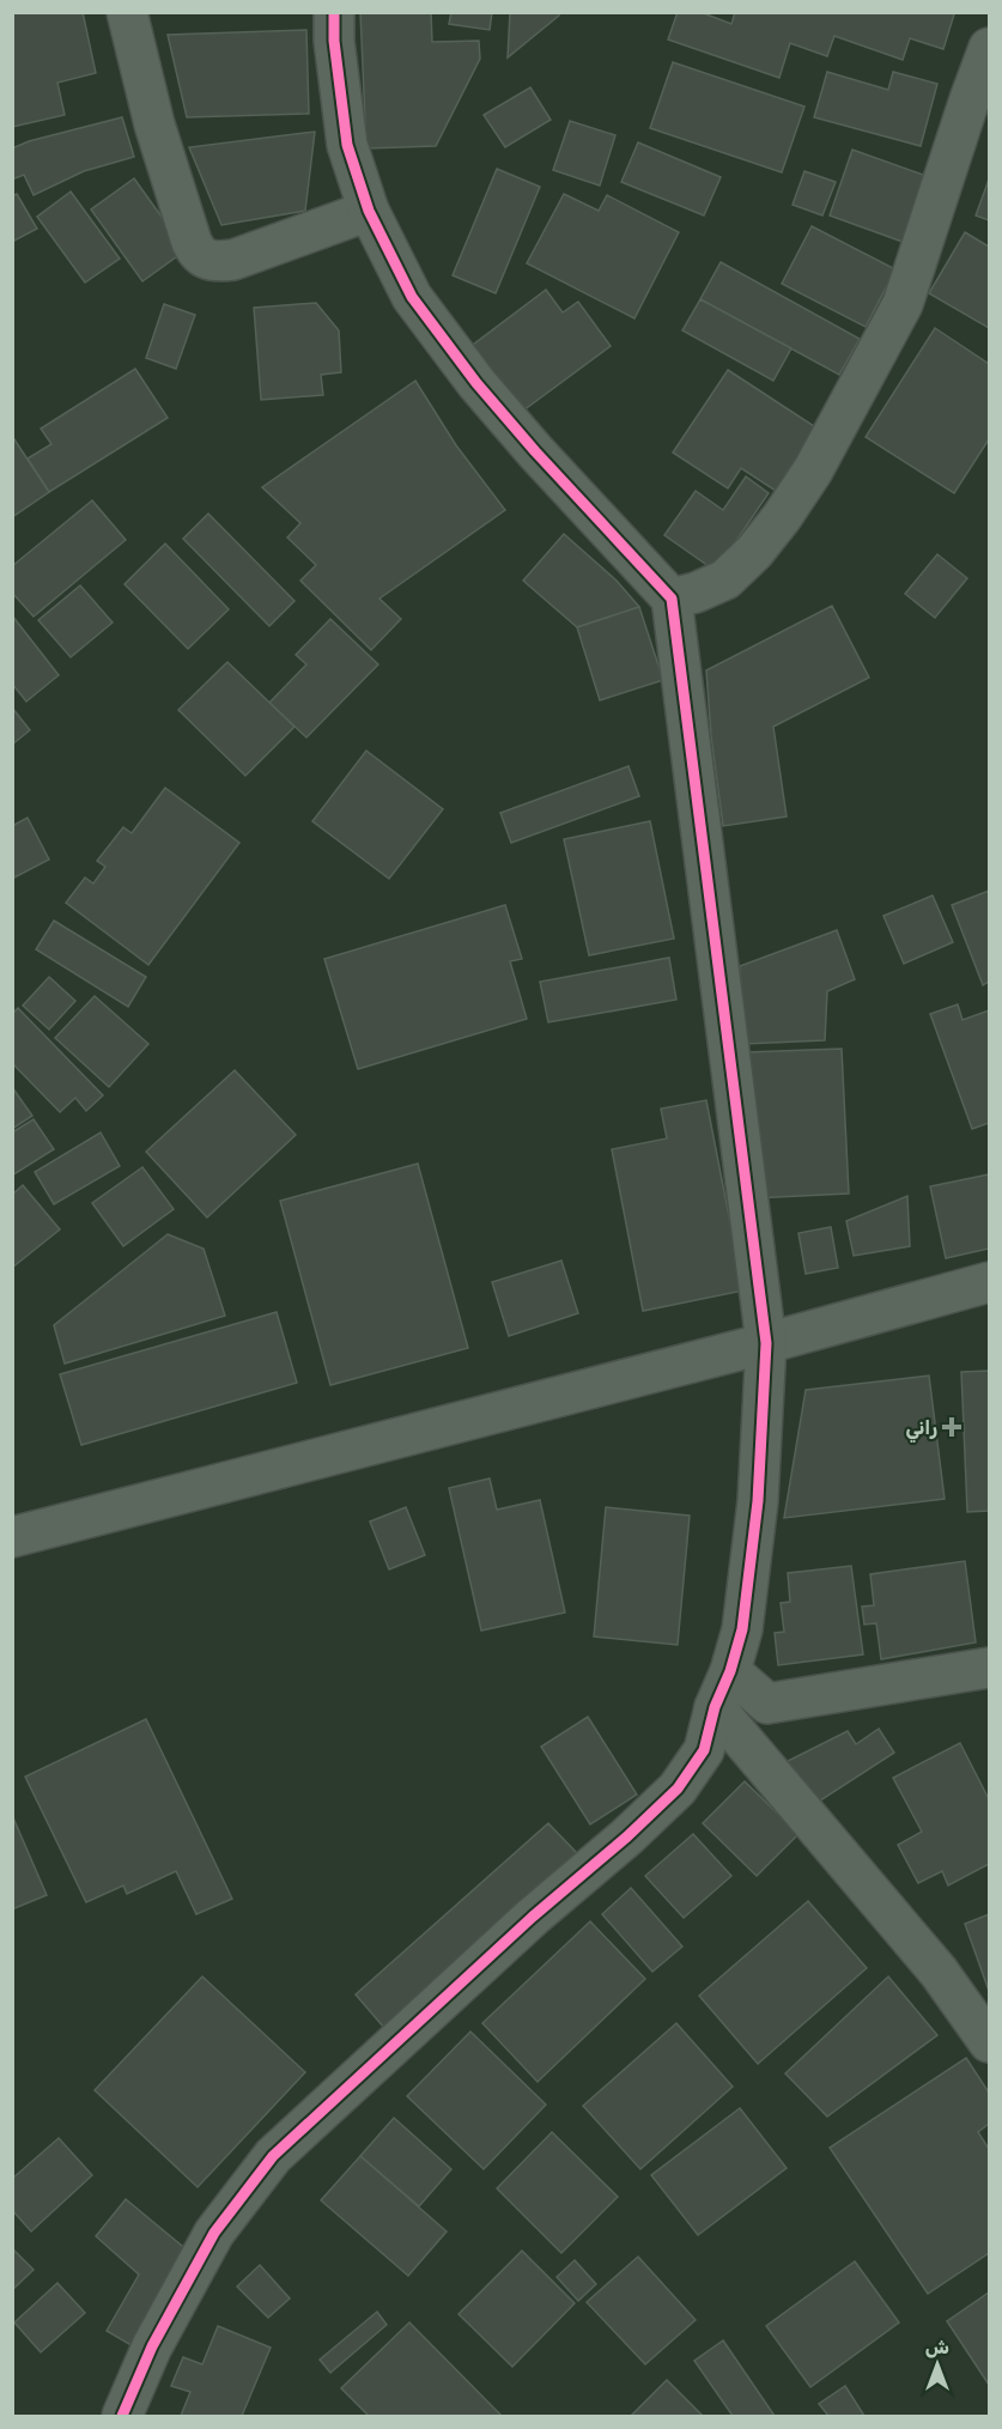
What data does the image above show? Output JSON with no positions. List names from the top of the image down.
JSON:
{
  "places": {
    "health": ["راني"]
  },
  "north": "top"
}
